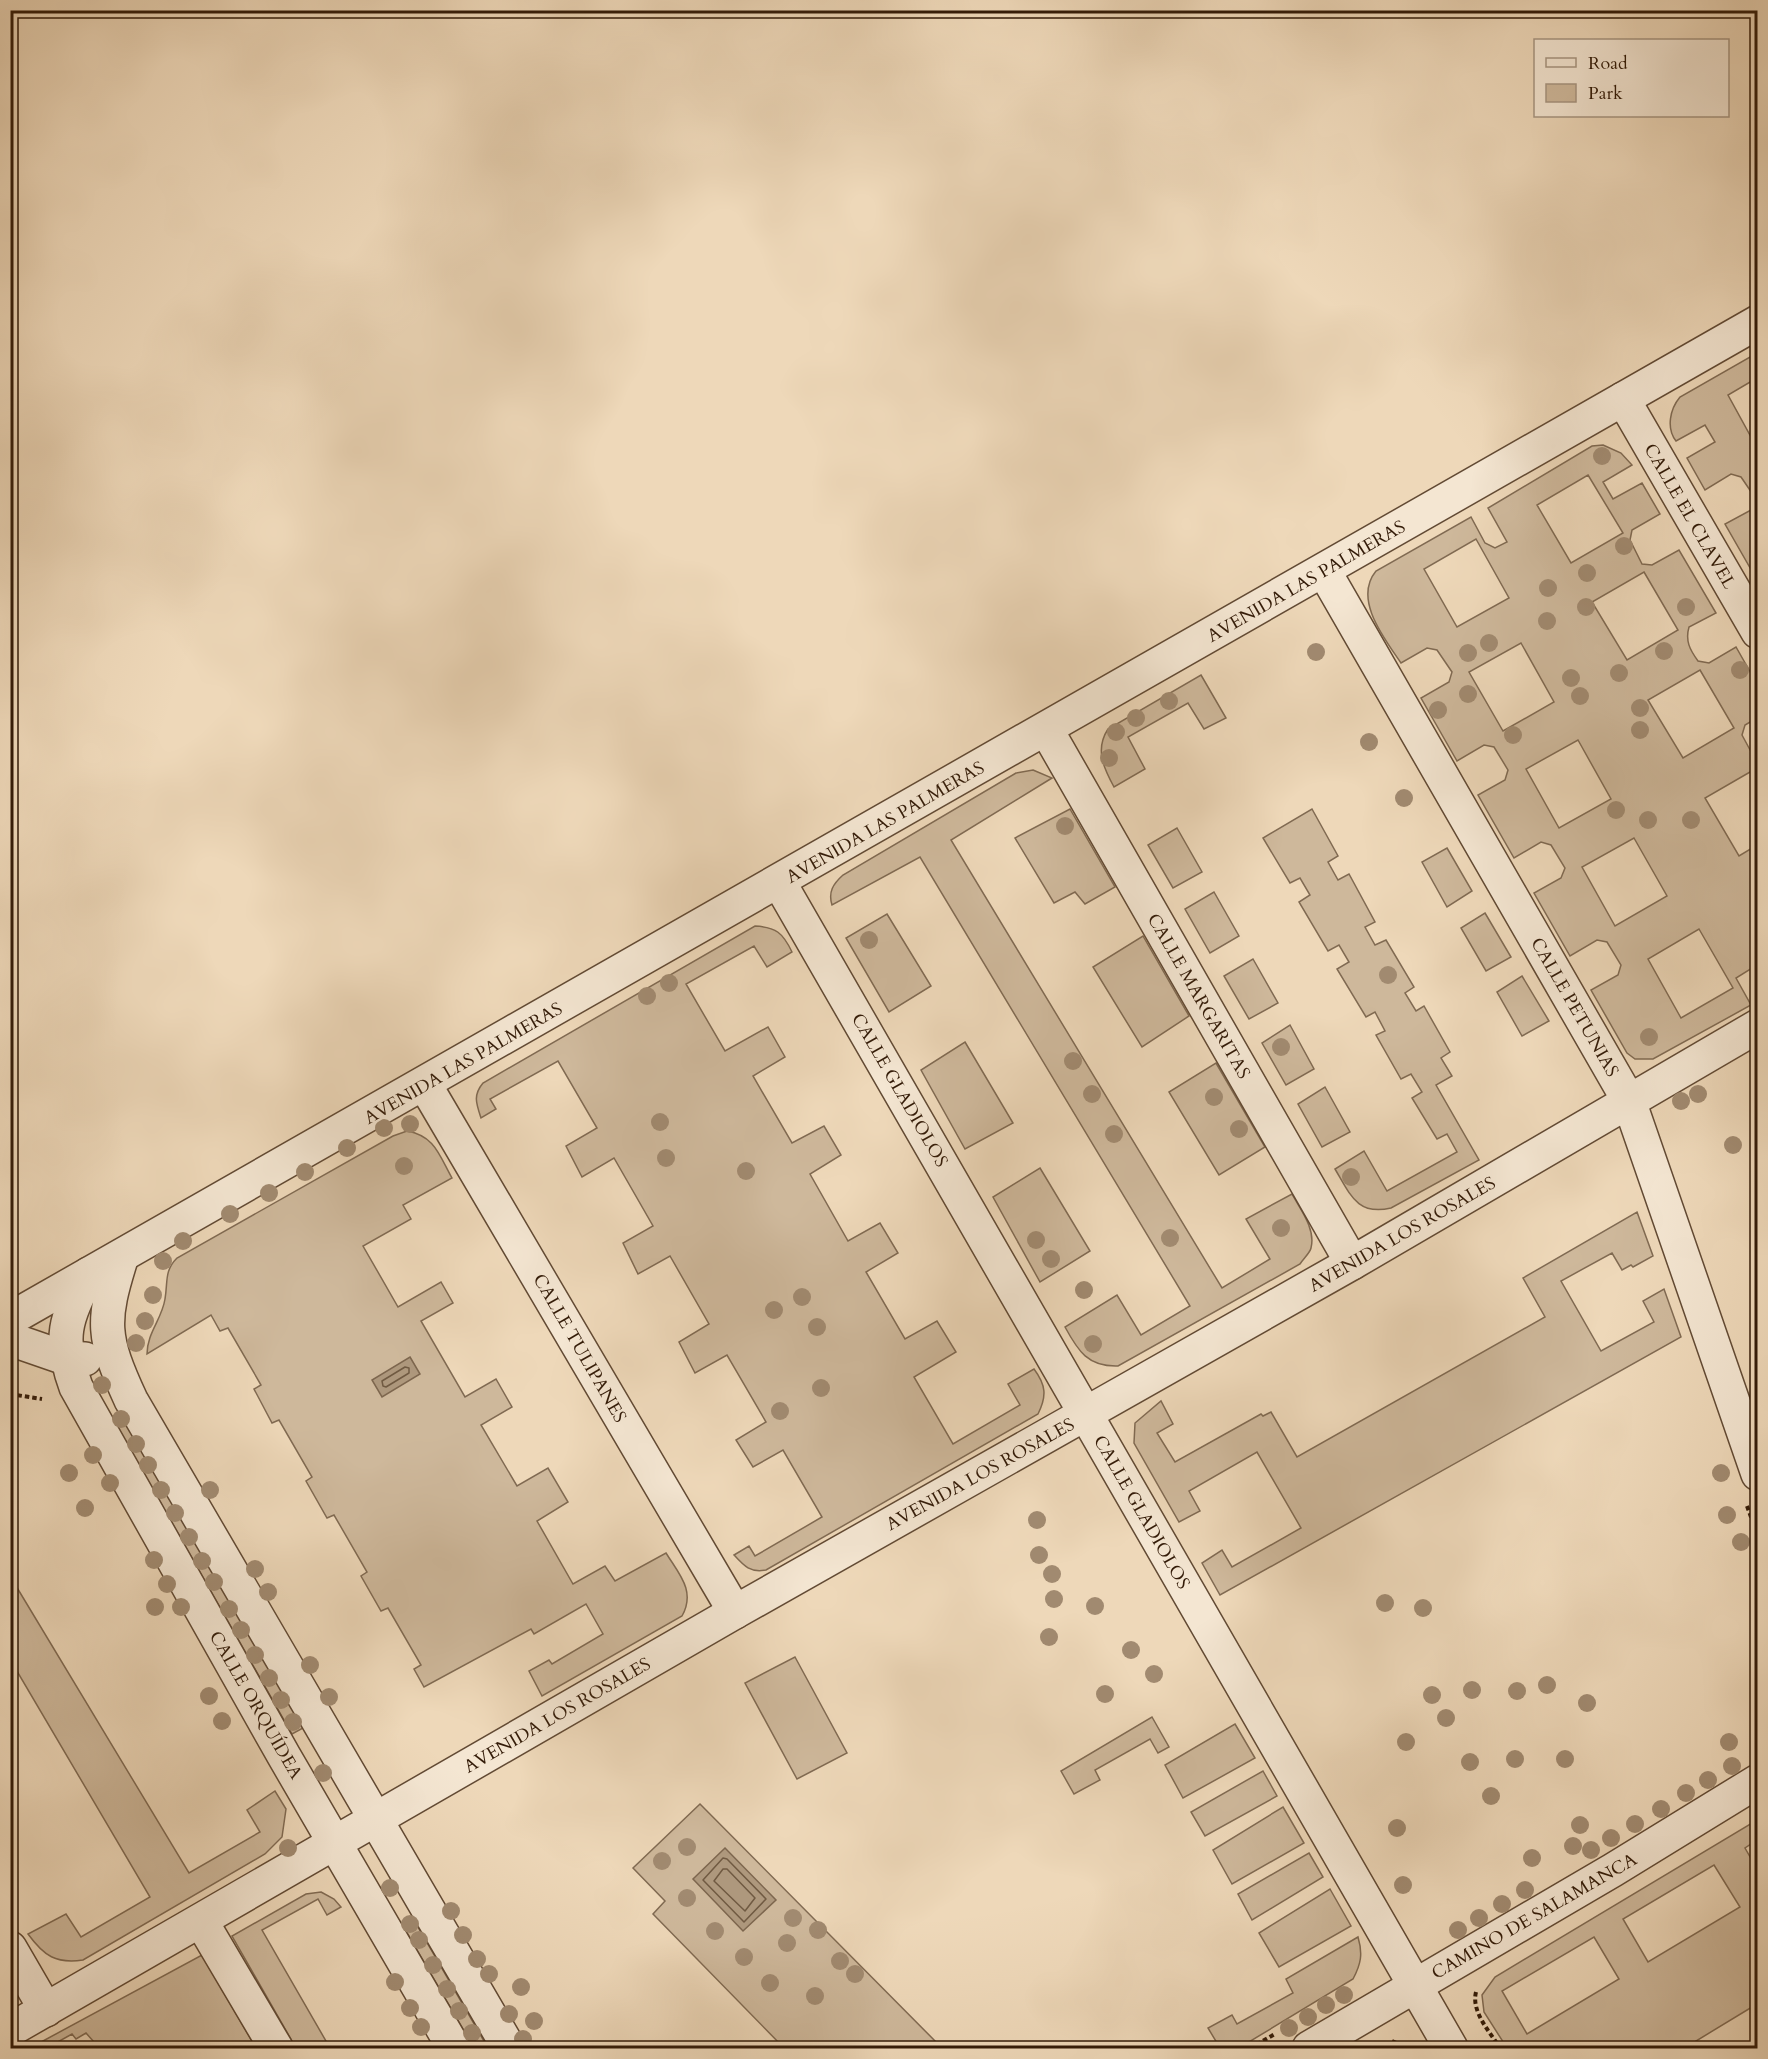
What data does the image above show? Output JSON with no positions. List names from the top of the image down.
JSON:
{
  "streets": {
    "street": [
      "CALLE EL CLAVEL",
      "AVENIDA LAS PALMERAS",
      "CALLE MARGARITAS",
      "CALLE PETUNIAS",
      "CALLE GLADIOLOS",
      "AVENIDA LOS ROSALES",
      "CALLE TULIPANES",
      "CALLE ORQUÍDEA",
      "CAMINO DE SALAMANCA"
    ]
  },
  "crossings": [
    ["CALLE EL CLAVEL", "AVENIDA LAS PALMERAS"],
    ["AVENIDA LAS PALMERAS", "CALLE MARGARITAS"],
    ["AVENIDA LAS PALMERAS", "CALLE PETUNIAS"],
    ["AVENIDA LAS PALMERAS", "CALLE GLADIOLOS"],
    ["AVENIDA LAS PALMERAS", "CALLE TULIPANES"],
    ["AVENIDA LAS PALMERAS", "CALLE ORQUÍDEA"],
    ["CALLE MARGARITAS", "AVENIDA LOS ROSALES"],
    ["CALLE PETUNIAS", "AVENIDA LOS ROSALES"],
    ["CALLE GLADIOLOS", "AVENIDA LOS ROSALES"],
    ["CALLE GLADIOLOS", "CAMINO DE SALAMANCA"],
    ["AVENIDA LOS ROSALES", "CALLE TULIPANES"],
    ["AVENIDA LOS ROSALES", "CALLE ORQUÍDEA"]
  ],
  "legend": ["Road", "Park"]
}
